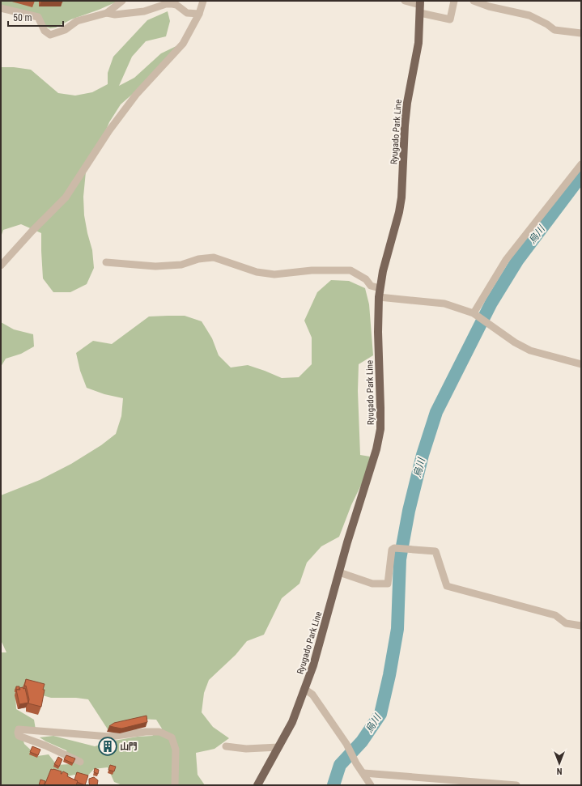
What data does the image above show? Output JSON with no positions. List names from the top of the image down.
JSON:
{
  "streets": {
    "main road": ["Ryugado Park Line"]
  },
  "water": ["烏川"],
  "places": {
    "building": ["山門"]
  },
  "scale_bar": "50 m",
  "north": "bottom"
}
